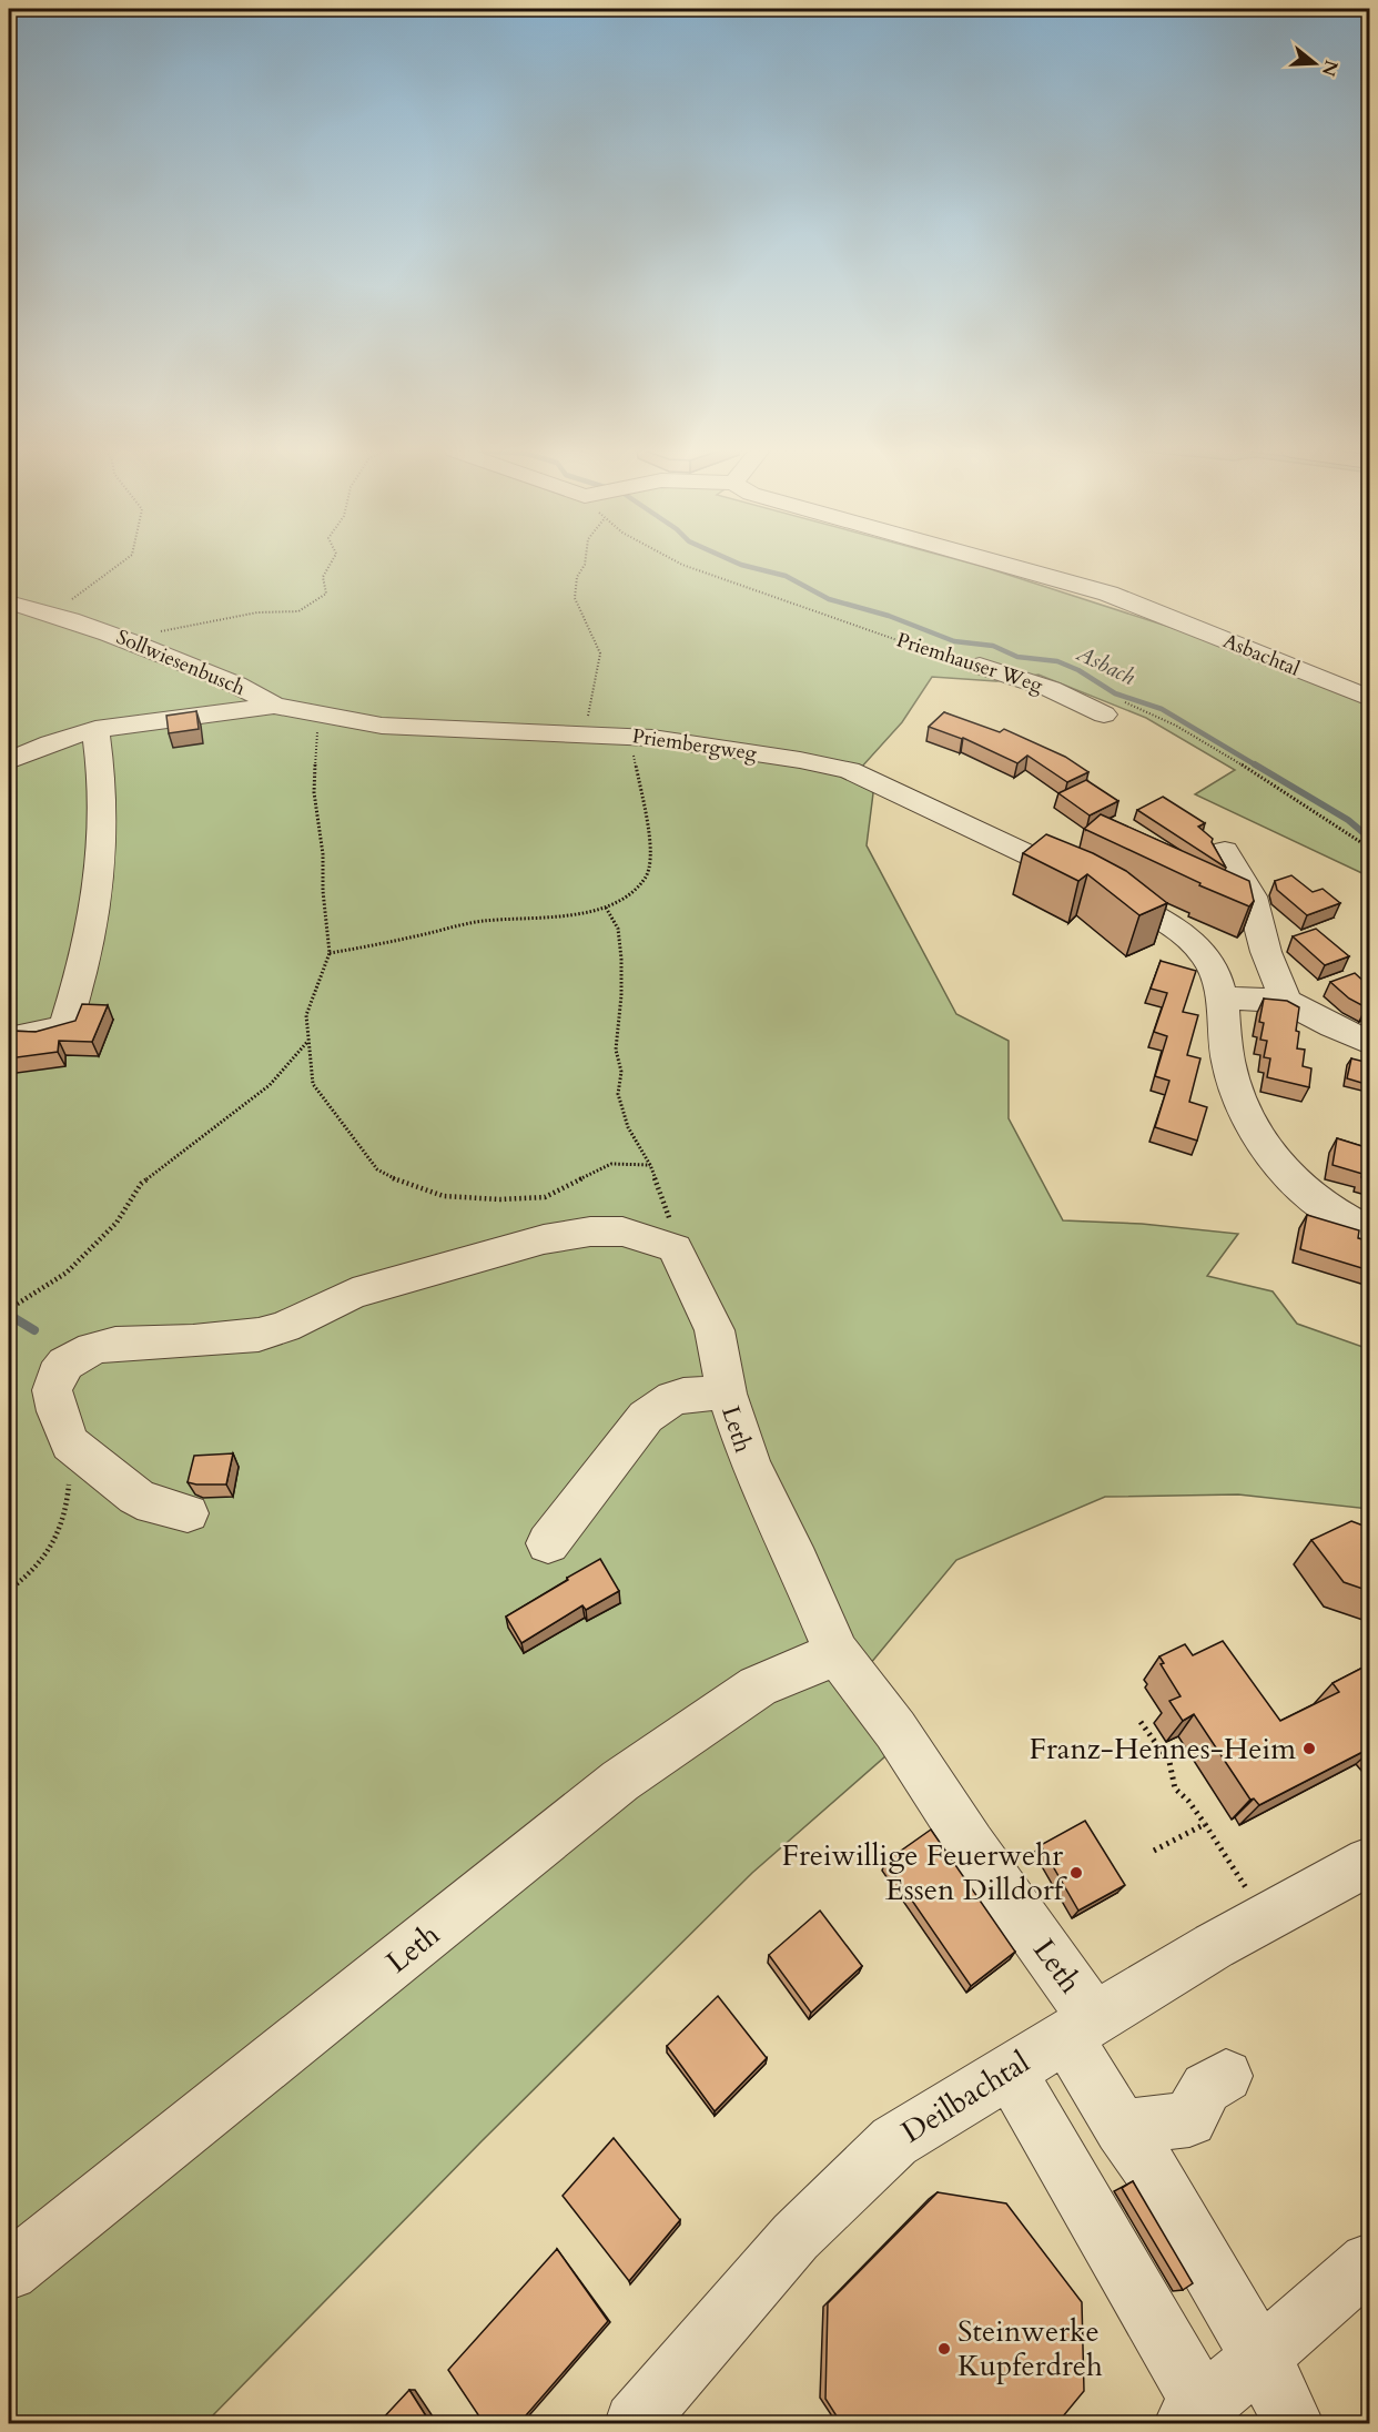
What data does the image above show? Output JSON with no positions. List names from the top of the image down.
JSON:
{
  "streets": {
    "street": [
      "Asbachtal",
      "Sollwiesenbusch",
      "Priemhauser Weg",
      "Priembergweg",
      "Leth",
      "Deilbachtal"
    ]
  },
  "crossings": [
    ["Sollwiesenbusch", "Priembergweg"],
    ["Leth", "Deilbachtal"]
  ],
  "water": ["Asbach"],
  "places": ["Franz-Hennes-Heim", "Freiwillige Feuerwehr Essen Dilldorf", "Steinwerke Kupferdreh"],
  "north": "right"
}
